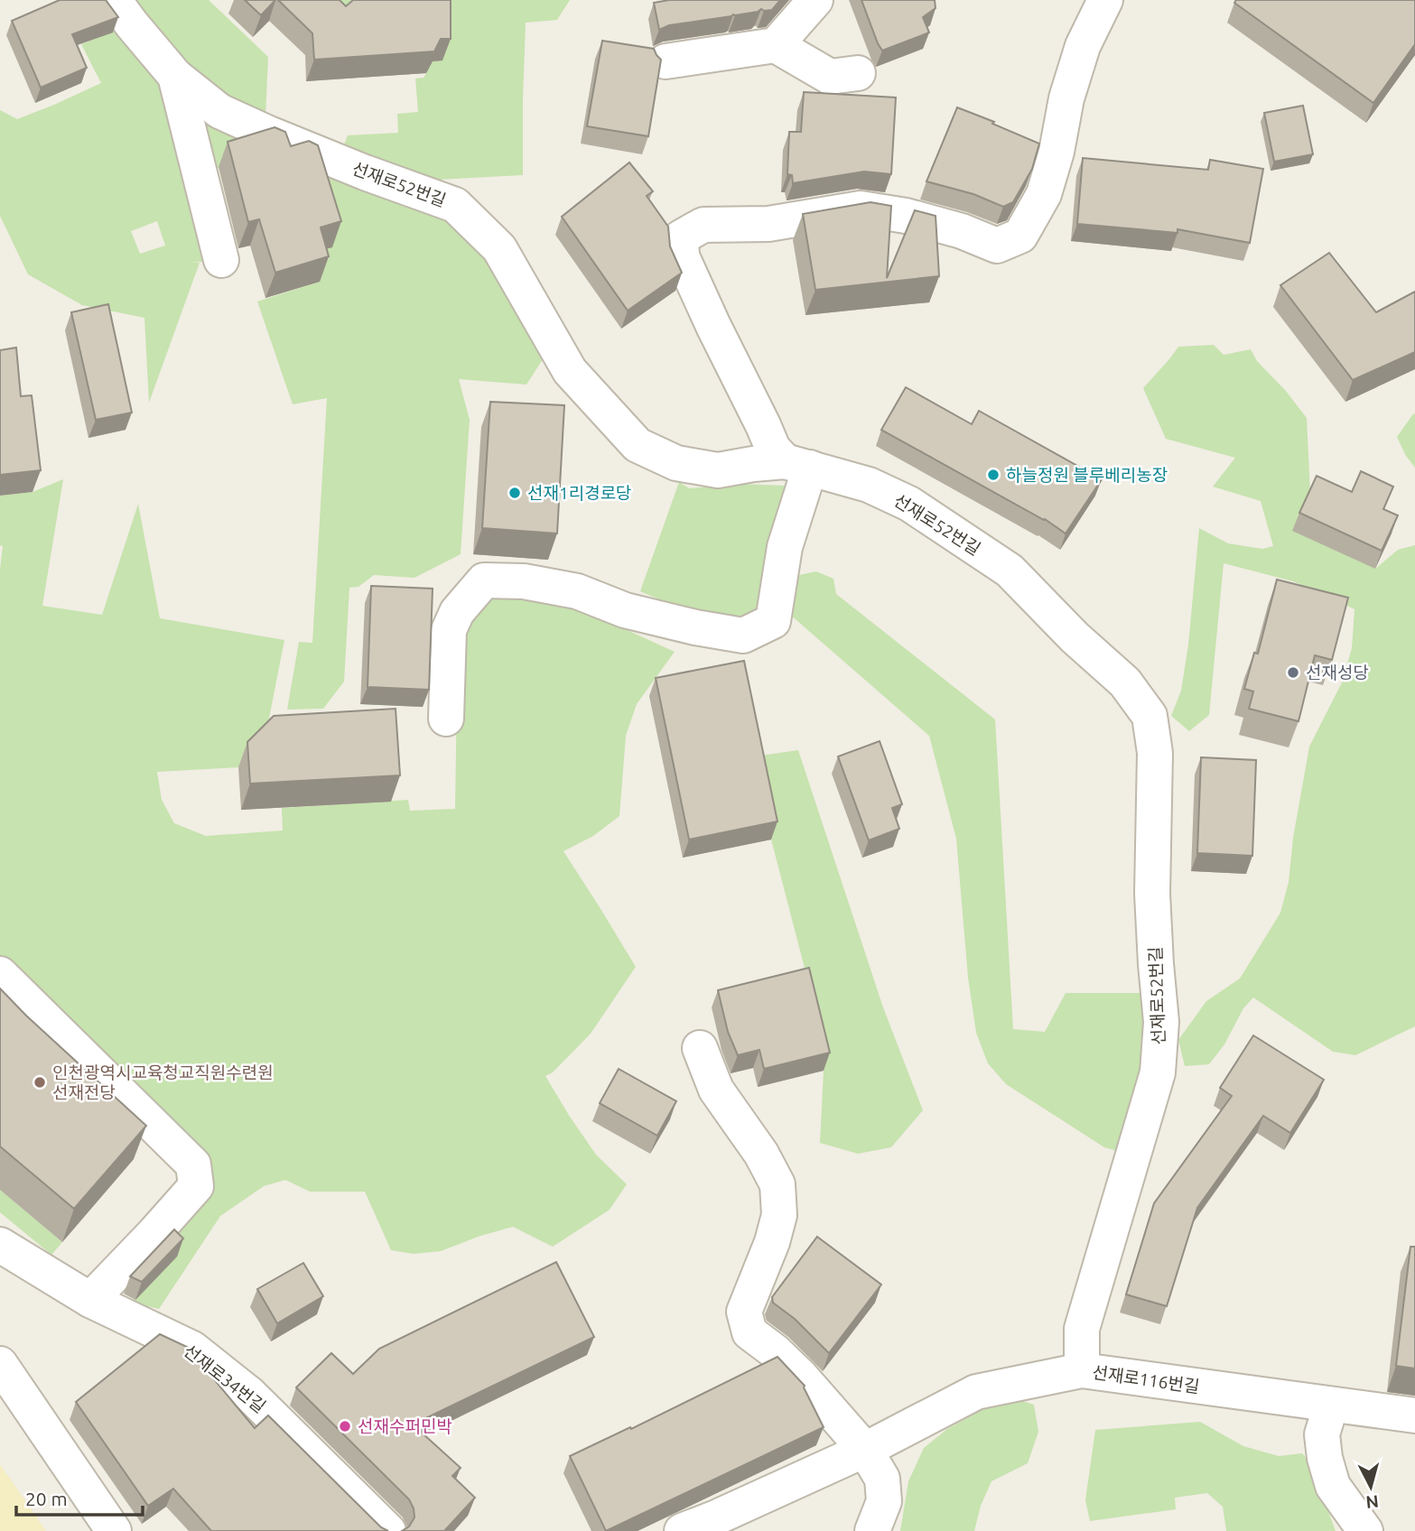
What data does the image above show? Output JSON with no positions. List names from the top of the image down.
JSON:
{
  "streets": {
    "street": ["선재로52번길", "선재로34번길", "선재로116번길"]
  },
  "crossings": [
    ["선재로52번길", "선재로116번길"]
  ],
  "places": [
    "하늘정원 블루베리농장",
    "선재1리경로당",
    "선재성당",
    "인천광역시교육청교직원수련원 선재전당",
    "선재수퍼민박"
  ],
  "scale_bar": "20 m",
  "north": "bottom"
}
